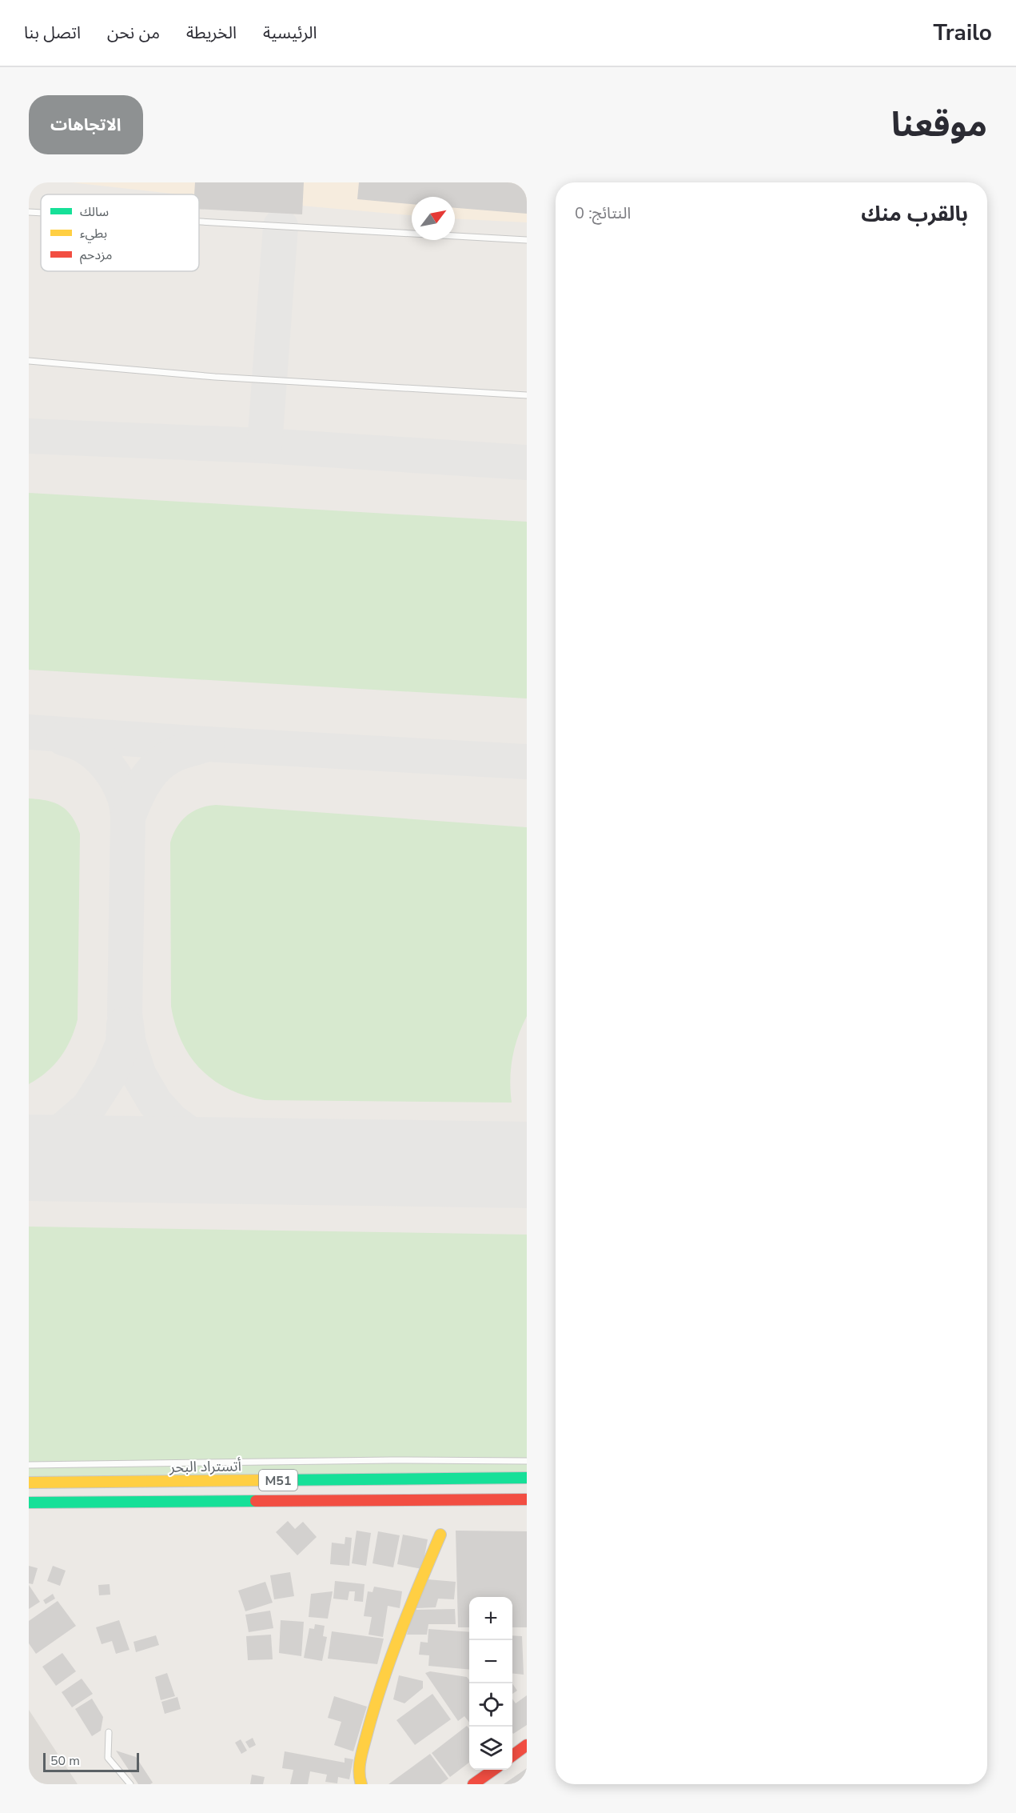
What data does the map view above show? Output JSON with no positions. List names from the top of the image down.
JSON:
{
  "streets": {
    "main road": ["أتستراد البحر", "M51"]
  },
  "legend": ["سالك", "بطيء", "مزدحم"],
  "scale_bar": "50 m",
  "north": "top right",
  "page": {
    "header": "Trailo",
    "nav": [
      "الرئيسية",
      "الخريطة",
      "من نحن",
      "اتصل بنا"
    ],
    "title": "موقعنا",
    "buttons": "الاتجاهات",
    "heading": ["بالقرب منك", "النتائج: 0"],
    "map_buttons": ["+", "−"],
    "scale": "50 m"
  }
}
